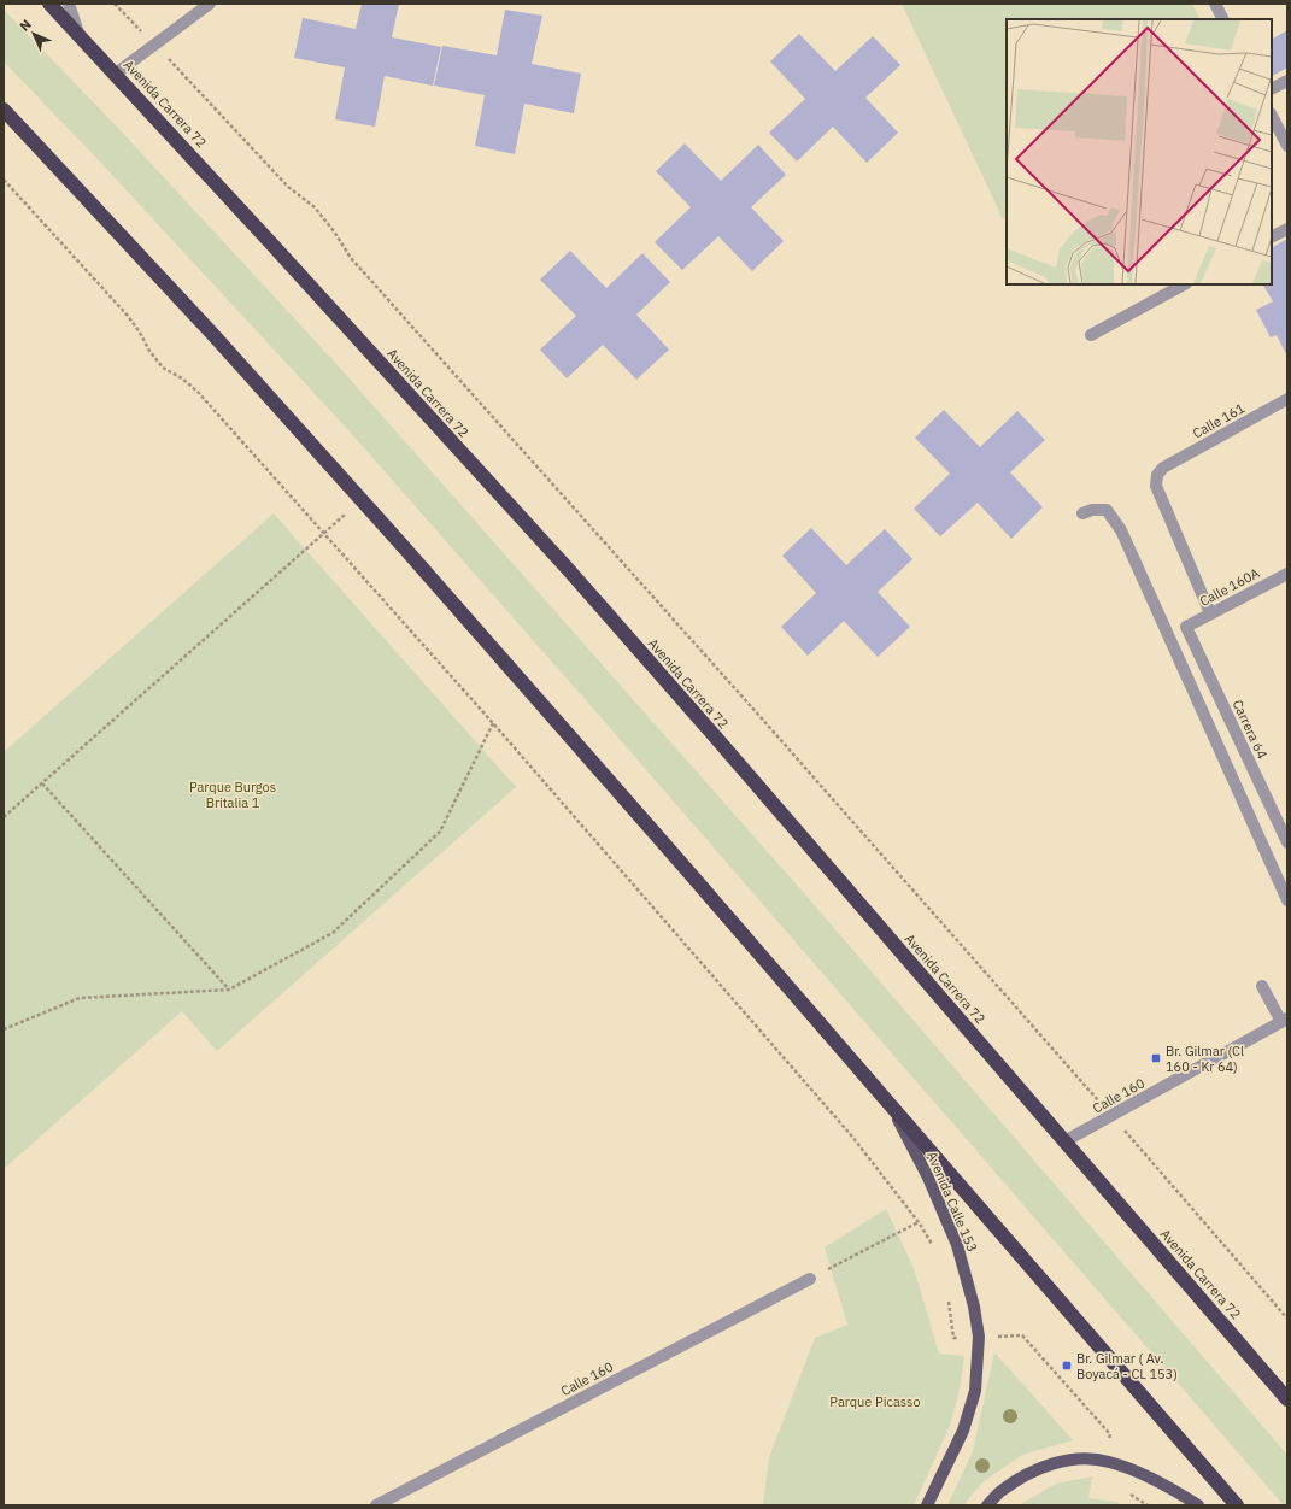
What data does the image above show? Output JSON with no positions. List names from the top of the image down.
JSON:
{
  "streets": {
    "highway": ["Avenida Carrera 72"],
    "main road": ["Avenida Calle 153"],
    "street": [
      "Calle 161",
      "Calle 160A",
      "Carrera 64",
      "Calle 160"
    ]
  },
  "crossings": [
    ["Avenida Carrera 72", "Calle 160"],
    ["Calle 161", "Calle 160A"],
    ["Calle 160A", "Carrera 64"]
  ],
  "parks": ["Parque Burgos Britalia 1", "Parque Picasso"],
  "places": {
    "transit": ["Br. Gilmar (Cl 160 - Kr 64)", "Br. Gilmar ( Av. Boyacá - CL 153)"]
  },
  "north": "top left"
}
